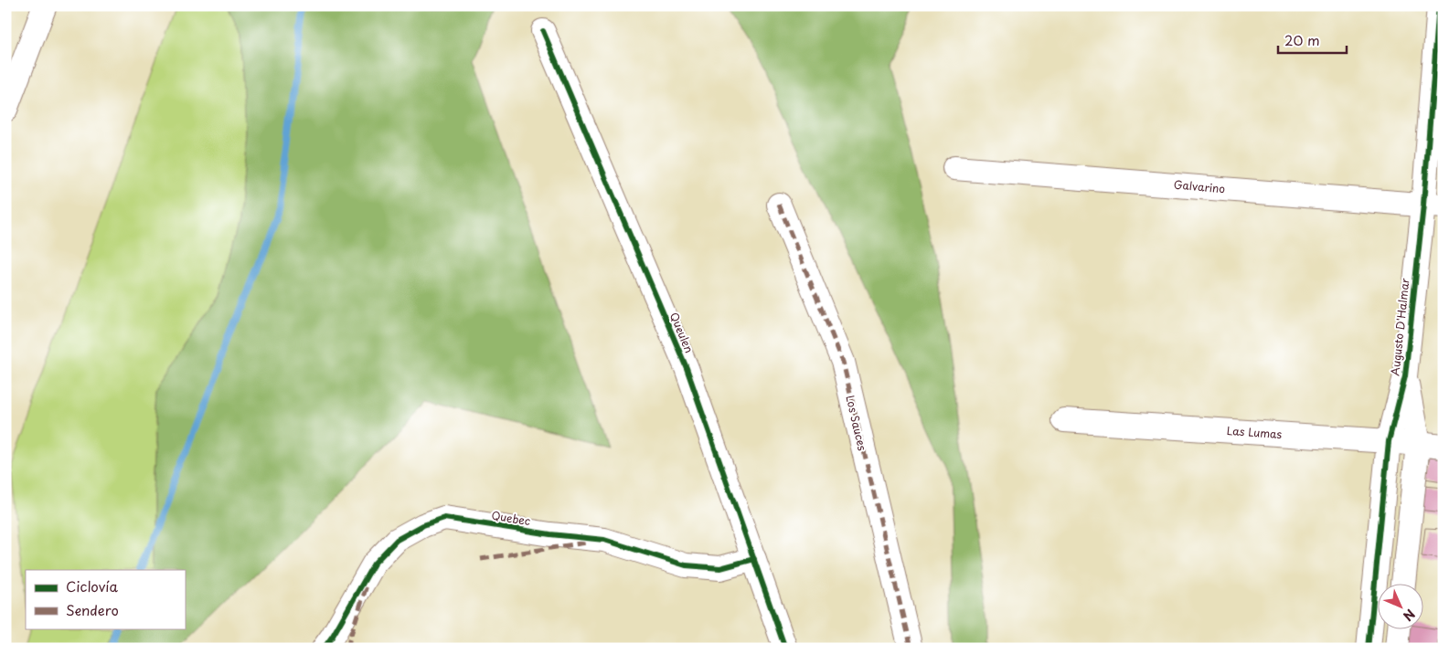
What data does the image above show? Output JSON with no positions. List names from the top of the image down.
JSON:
{
  "streets": {
    "street": [
      "Galvarino",
      "Augusto D'Halmar",
      "Queulen",
      "Los Sauces",
      "Las Lumas",
      "Quebec"
    ]
  },
  "crossings": [
    ["Galvarino", "Augusto D'Halmar"],
    ["Augusto D'Halmar", "Las Lumas"],
    ["Queulen", "Quebec"]
  ],
  "legend": ["Ciclovía", "Sendero"],
  "scale_bar": "20 m",
  "north": "bottom right"
}
